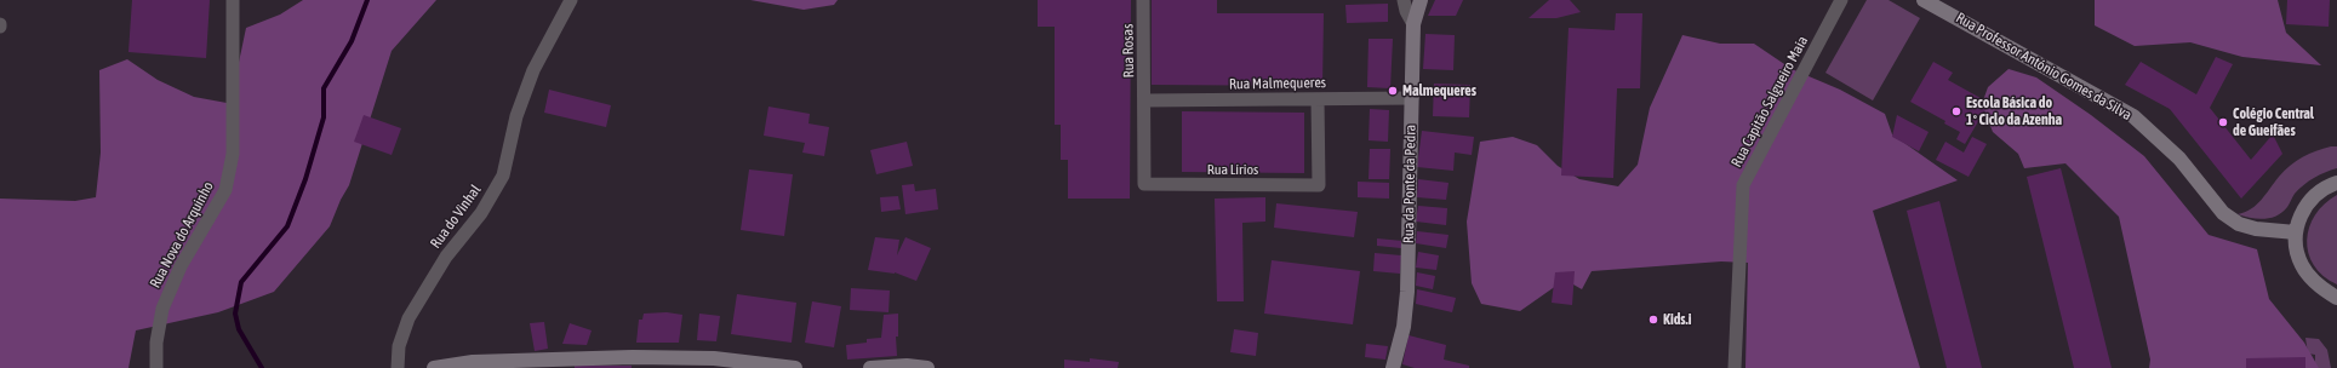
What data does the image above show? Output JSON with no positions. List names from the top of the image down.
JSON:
{
  "streets": {
    "street": [
      "Rua Rosas",
      "Rua Professor António Gomes da Silva",
      "Rua Malmequeres",
      "Rua Capitão Salgueiro Maia",
      "Rua Lírios",
      "Rua da Ponte da Pedra",
      "Rua do Vinhal",
      "Rua Nova do Arquinho"
    ]
  },
  "crossings": [
    ["Rua Rosas", "Rua Malmequeres"],
    ["Rua Rosas", "Rua Lírios"],
    ["Rua Malmequeres", "Rua Lírios"],
    ["Rua Malmequeres", "Rua da Ponte da Pedra"]
  ],
  "places": [
    "Malmequeres",
    "Escola Básica do 1º Ciclo da Azenha",
    "Colégio Central de Gueifães",
    "Kids.i"
  ]
}
